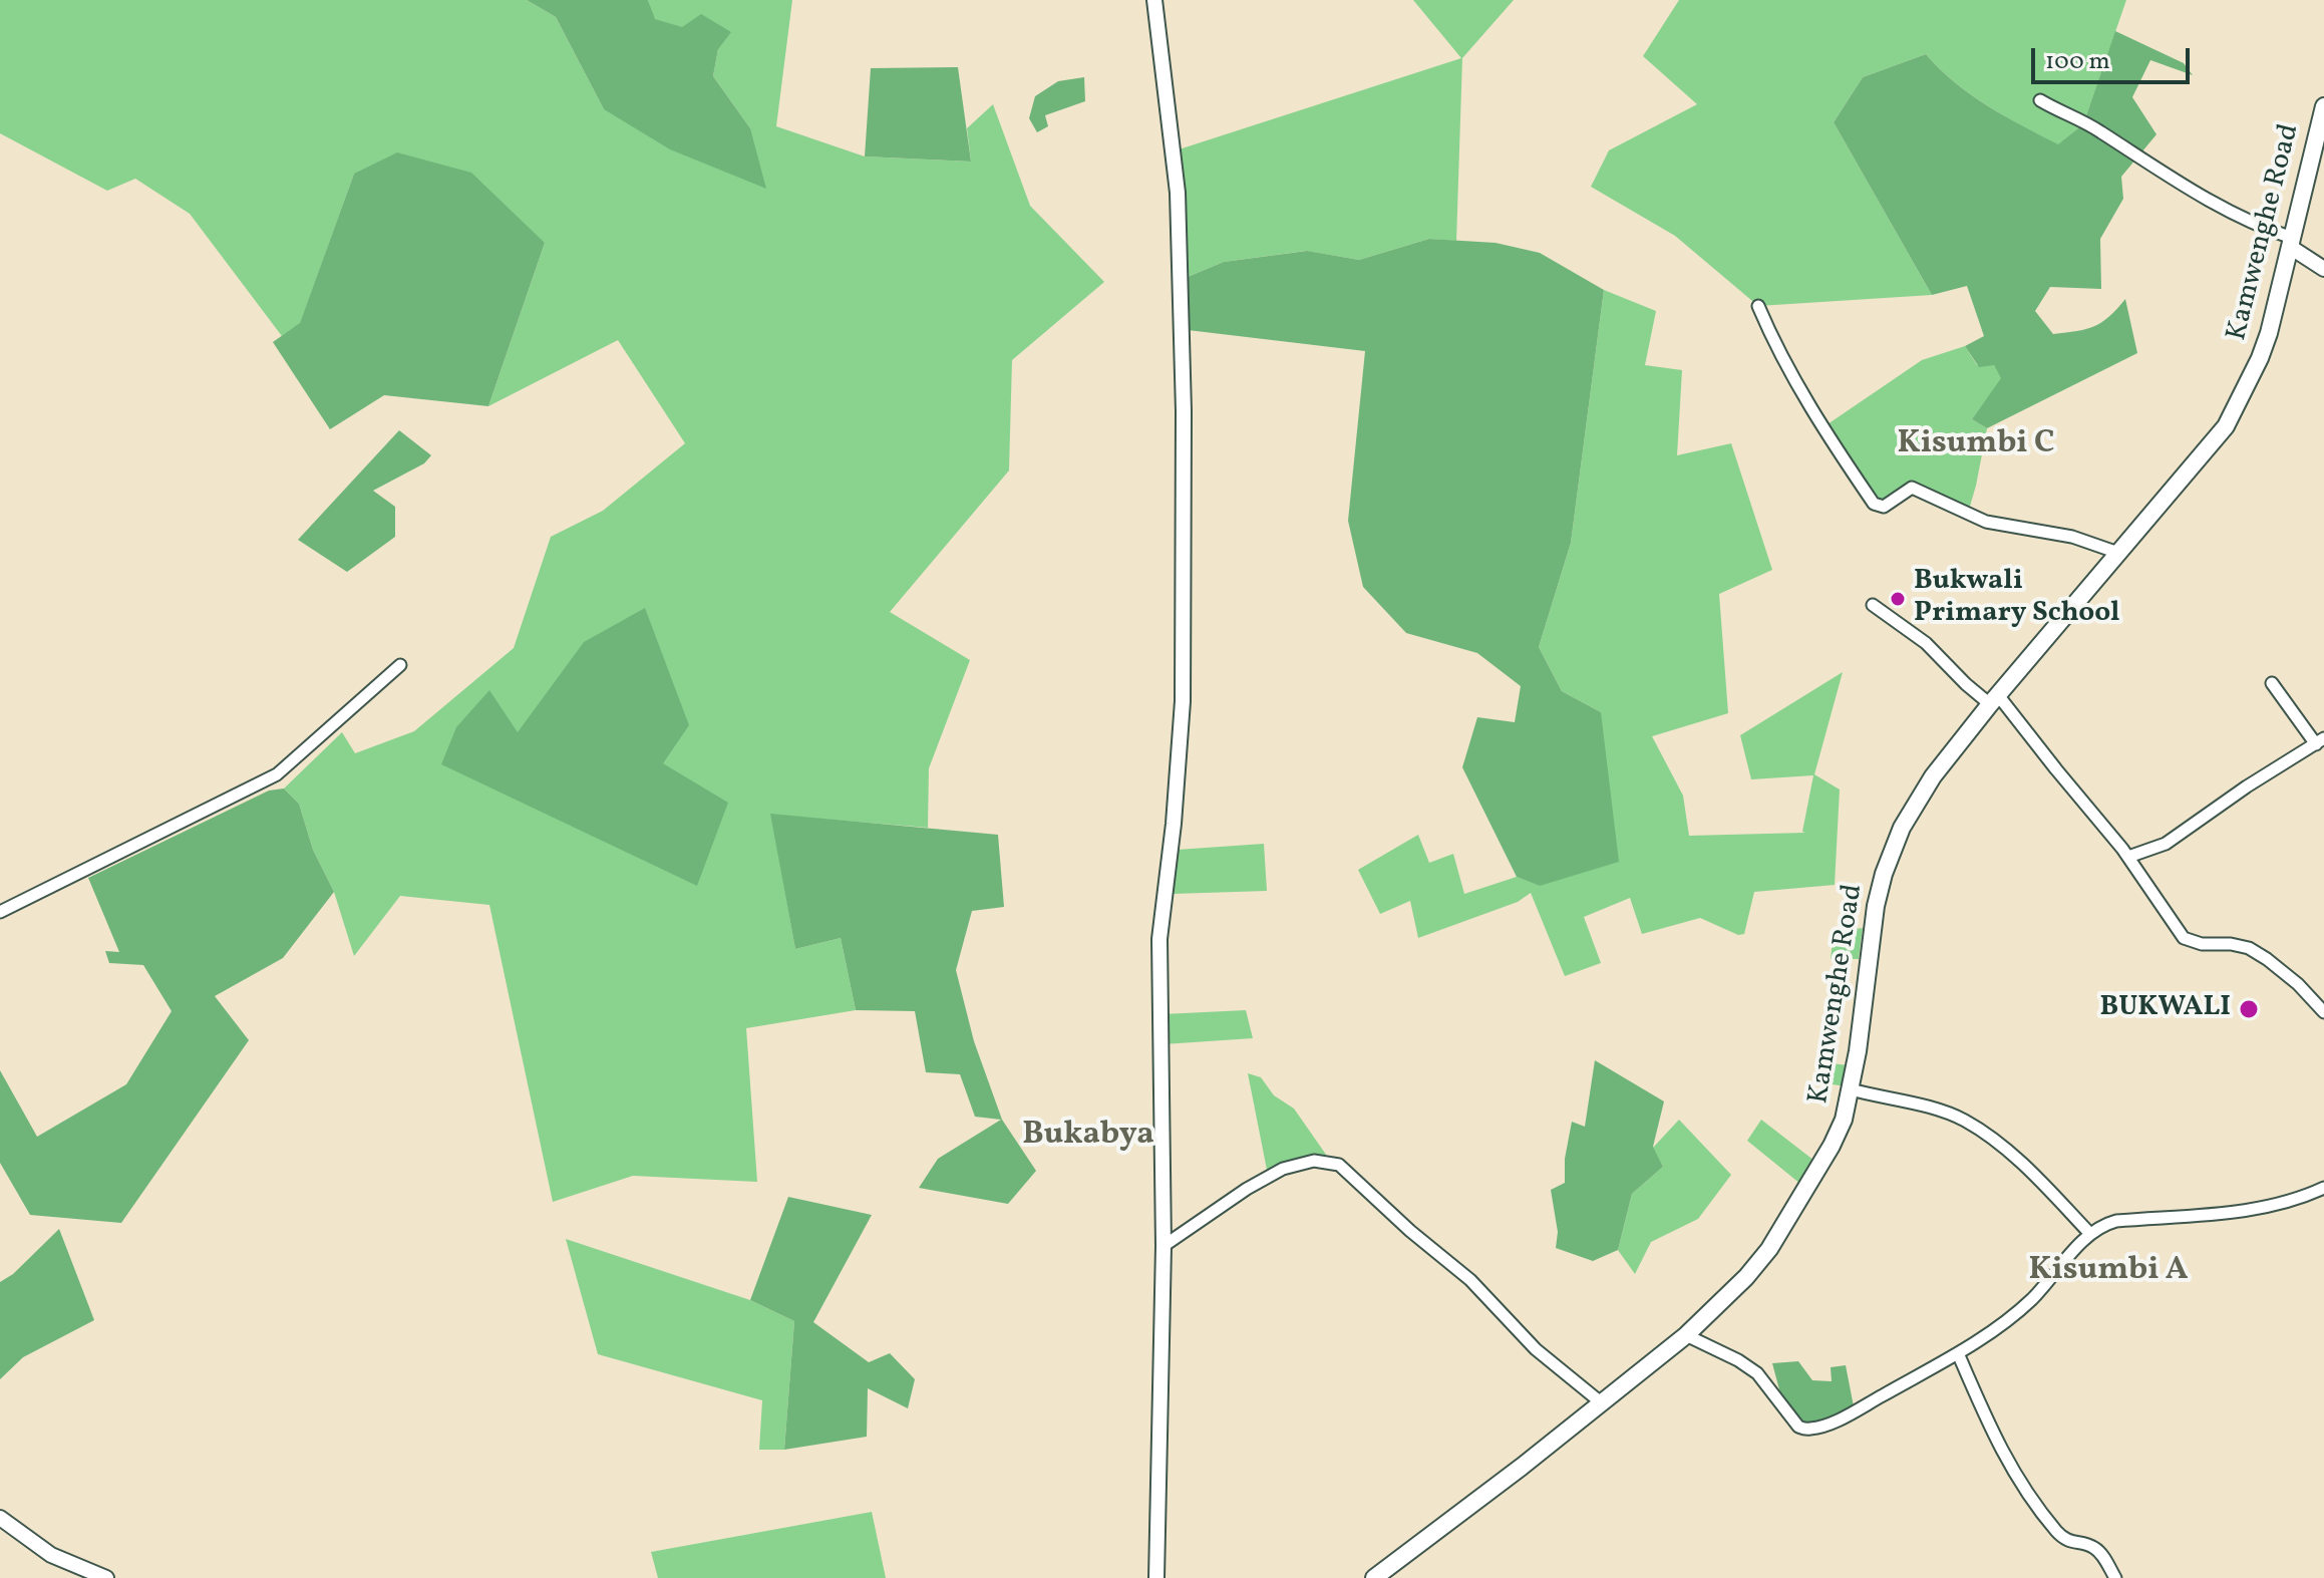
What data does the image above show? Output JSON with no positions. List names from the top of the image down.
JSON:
{
  "streets": {
    "main road": ["Kamwenghe Road"]
  },
  "districts": ["Kisumbi C", "Bukabya", "Kisumbi A"],
  "places": ["Bukwali Primary School", "BUKWALI"],
  "scale_bar": "100 m"
}
